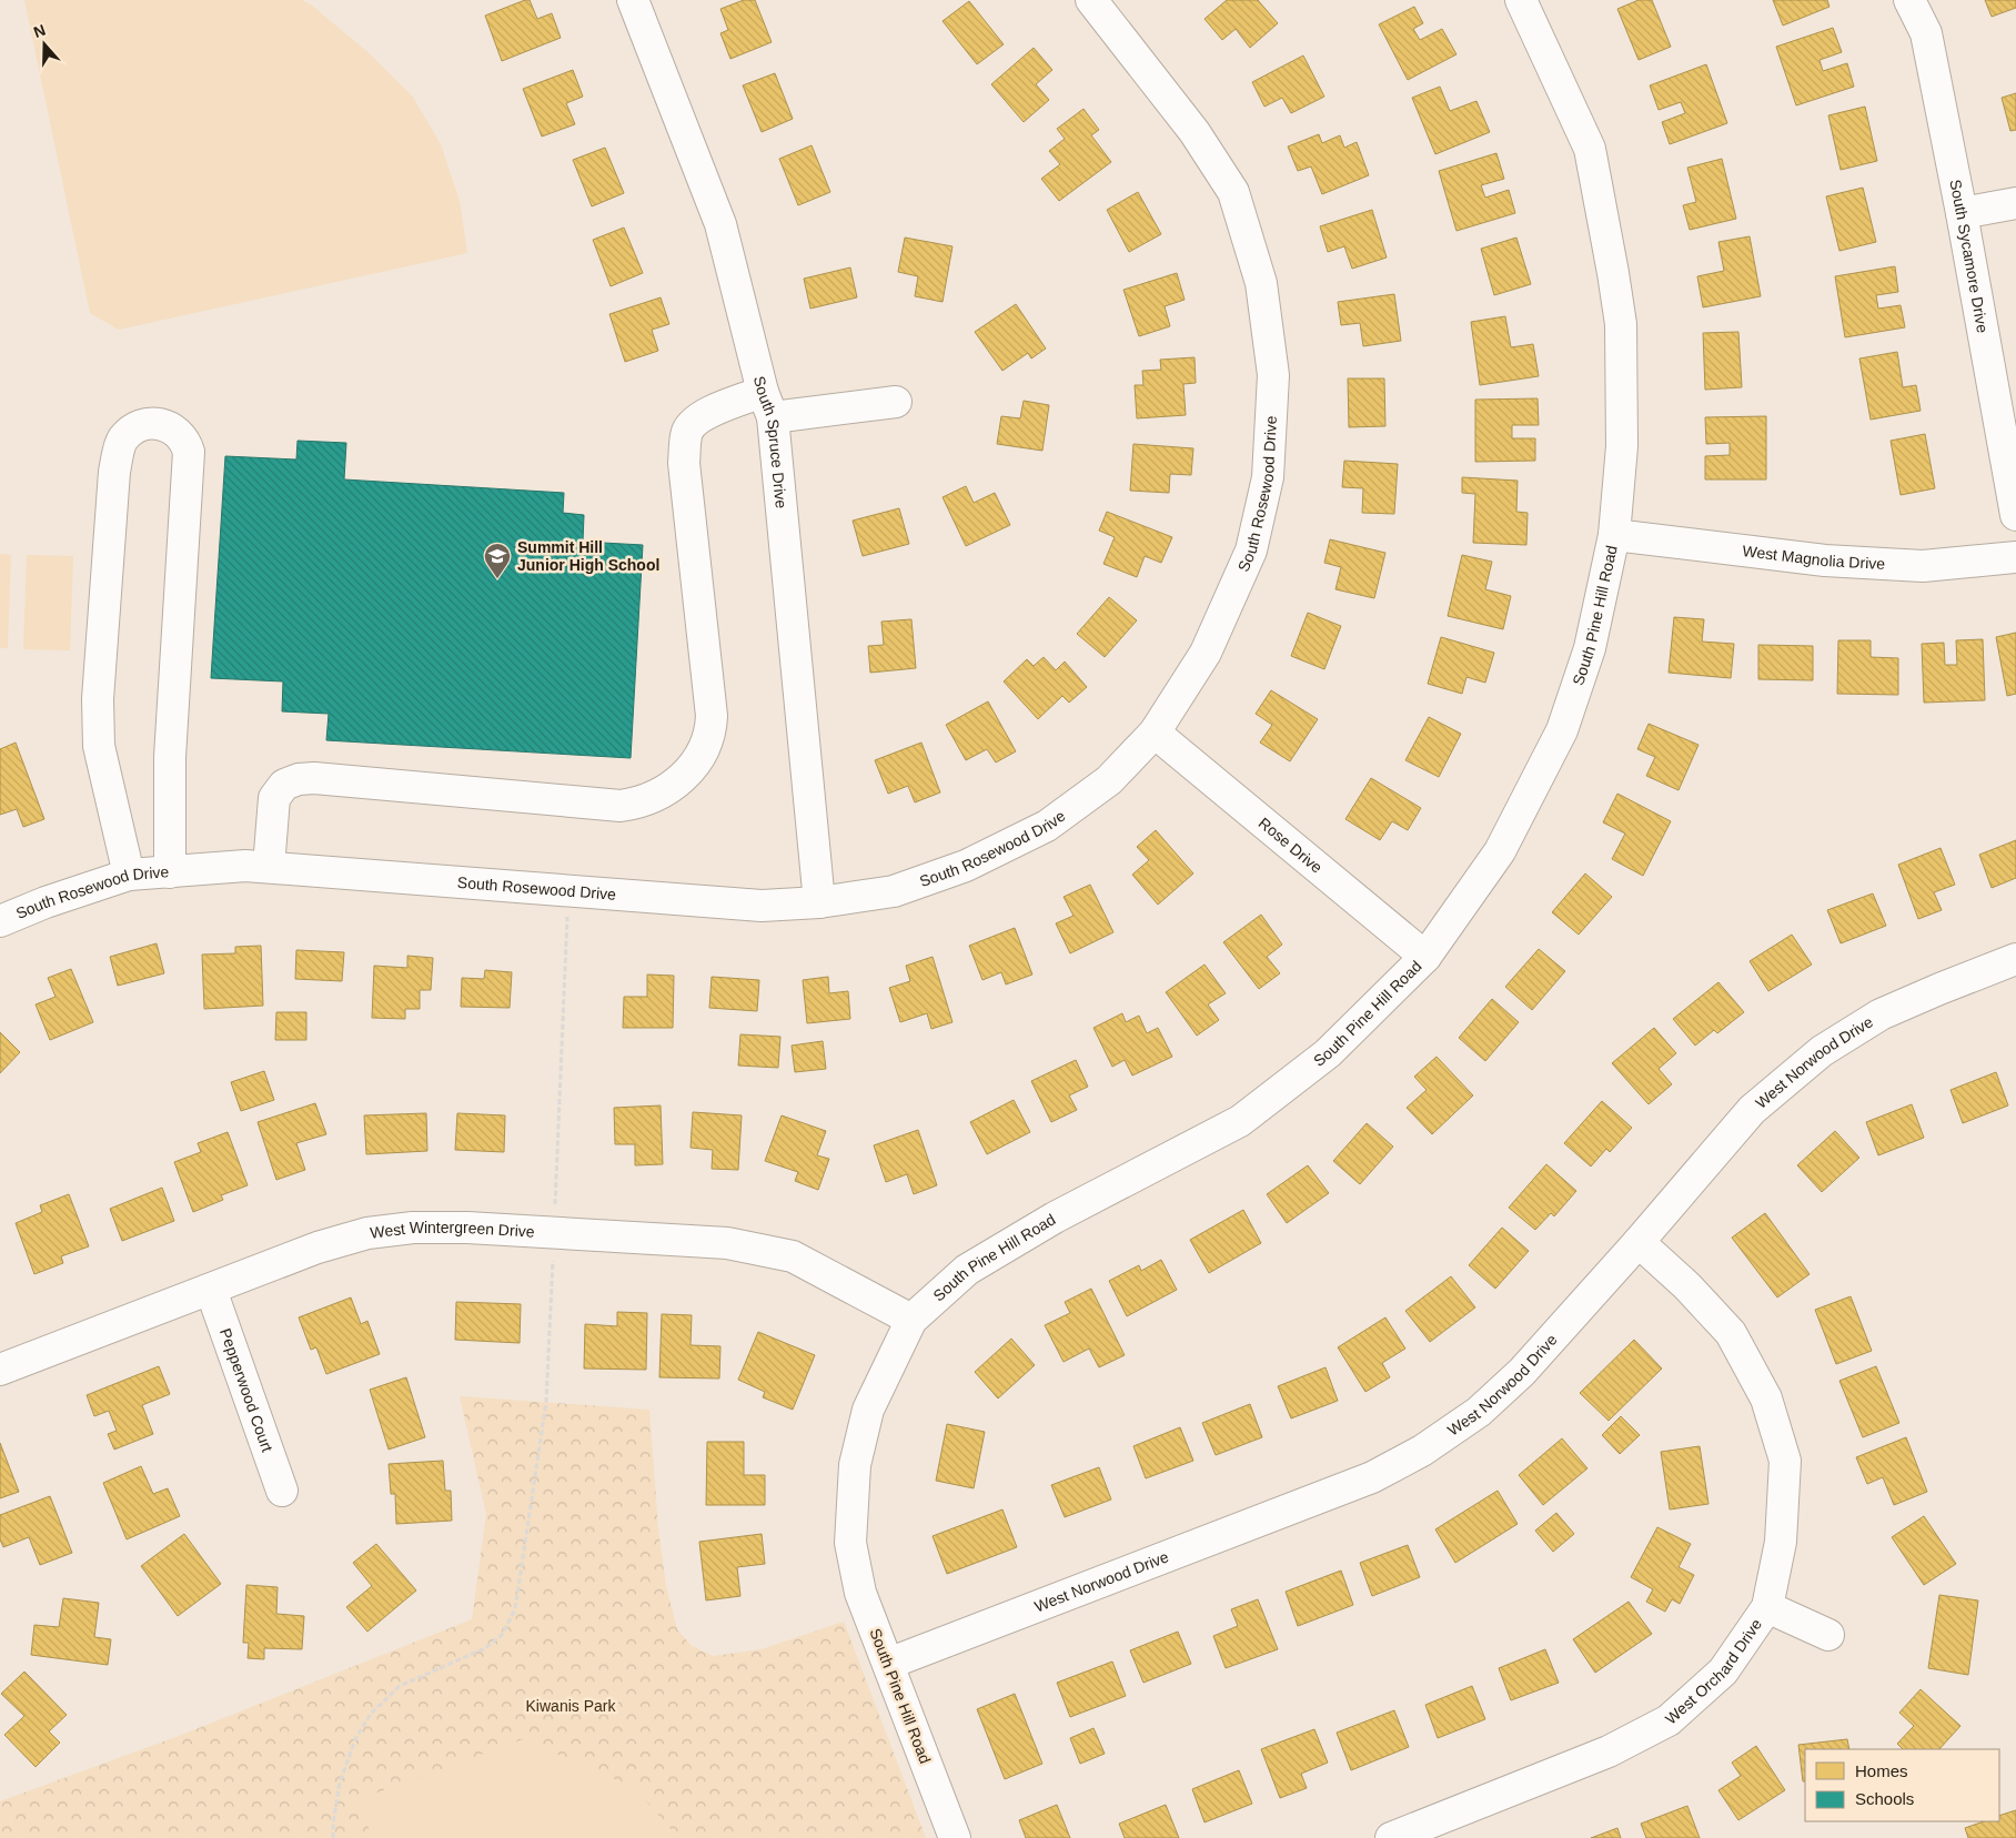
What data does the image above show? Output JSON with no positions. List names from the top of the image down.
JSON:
{
  "streets": {
    "street": [
      "South Sycamore Drive",
      "South Spruce Drive",
      "South Rosewood Drive",
      "West Magnolia Drive",
      "South Pine Hill Road",
      "Rose Drive",
      "West Norwood Drive",
      "West Wintergreen Drive",
      "Pepperwood Court",
      "West Orchard Drive"
    ]
  },
  "crossings": [
    ["South Spruce Drive", "South Rosewood Drive"],
    ["South Rosewood Drive", "Rose Drive"],
    ["West Magnolia Drive", "South Pine Hill Road"],
    ["South Pine Hill Road", "Rose Drive"],
    ["South Pine Hill Road", "West Norwood Drive"],
    ["South Pine Hill Road", "West Wintergreen Drive"],
    ["West Norwood Drive", "West Orchard Drive"],
    ["West Wintergreen Drive", "Pepperwood Court"]
  ],
  "parks": ["Kiwanis Park"],
  "places": {
    "school or university": ["Summit Hill Junior High School"]
  },
  "legend": ["Homes", "Schools"],
  "north": "top"
}
